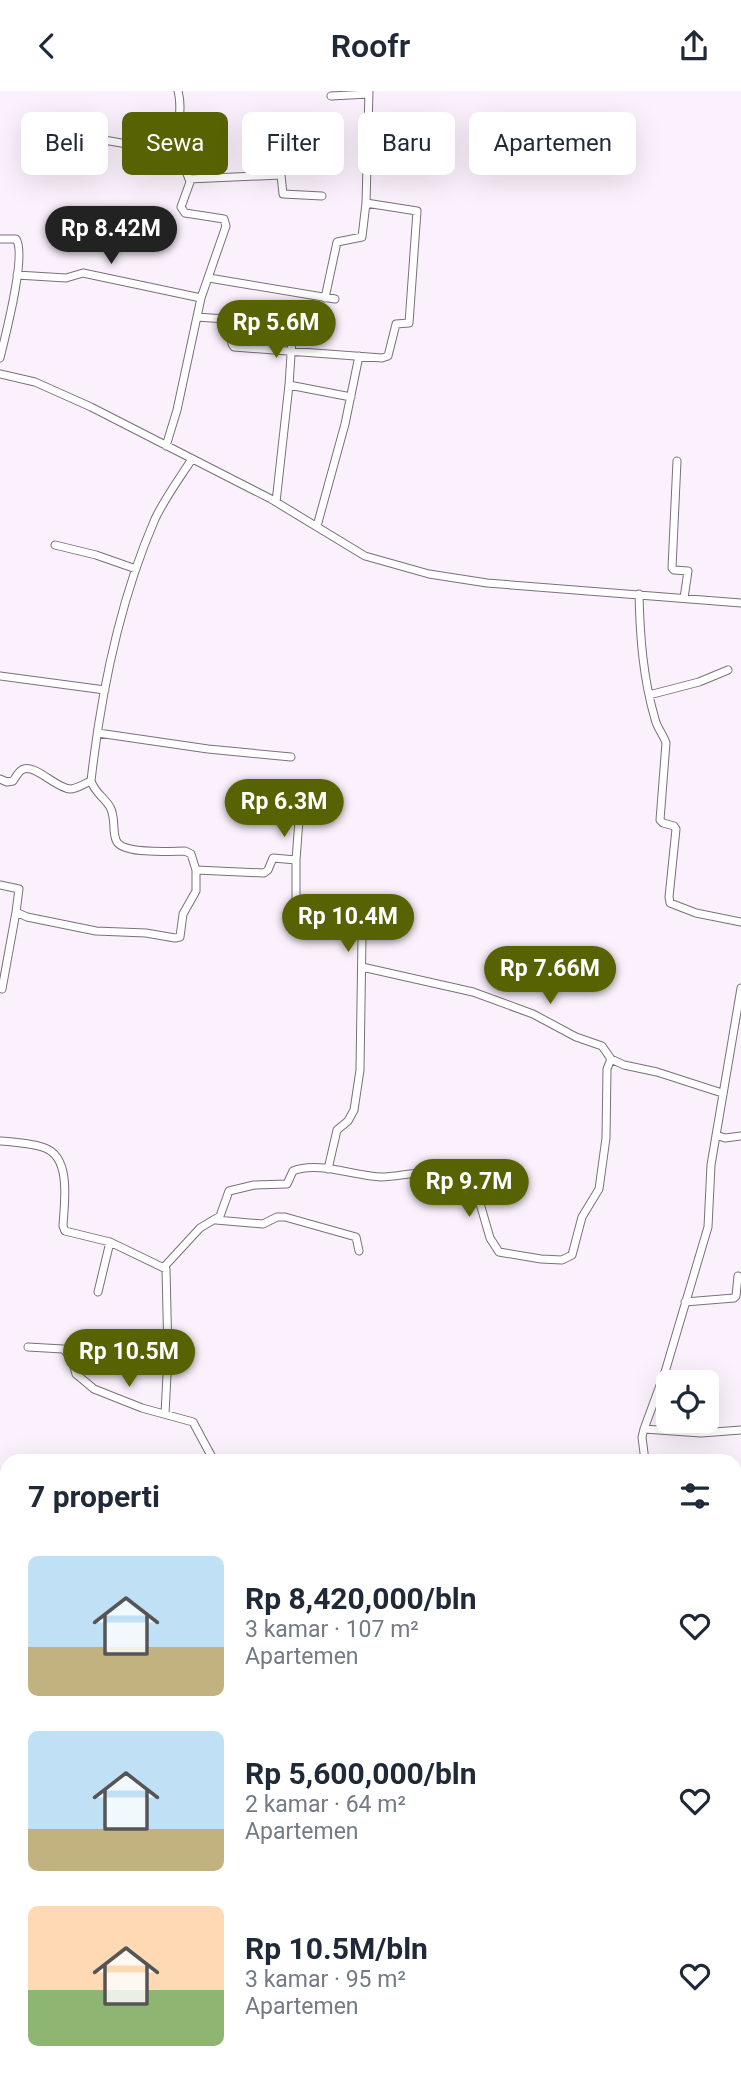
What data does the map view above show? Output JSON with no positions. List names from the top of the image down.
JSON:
{
  "page": {
    "header": "Roofr",
    "chip": [
      "Beli",
      "Sewa",
      "Filter",
      "Baru",
      "Apartemen"
    ],
    "price": [
      "Rp 8.42M",
      "Rp 5.6M",
      "Rp 6.3M",
      "Rp 10.4M",
      "Rp 7.66M",
      "Rp 9.7M",
      "Rp 10.5M"
    ],
    "heading": "7 properti",
    "list": [
      {
        "name": "Rp 8,420,000/bln",
        "note": "3 kamar · 107 m² · Apartemen"
      },
      {
        "name": "Rp 5,600,000/bln",
        "note": "2 kamar · 64 m² · Apartemen"
      },
      {
        "name": "Rp 10.5M/bln",
        "note": "3 kamar · 95 m² · Apartemen"
      }
    ]
  }
}
